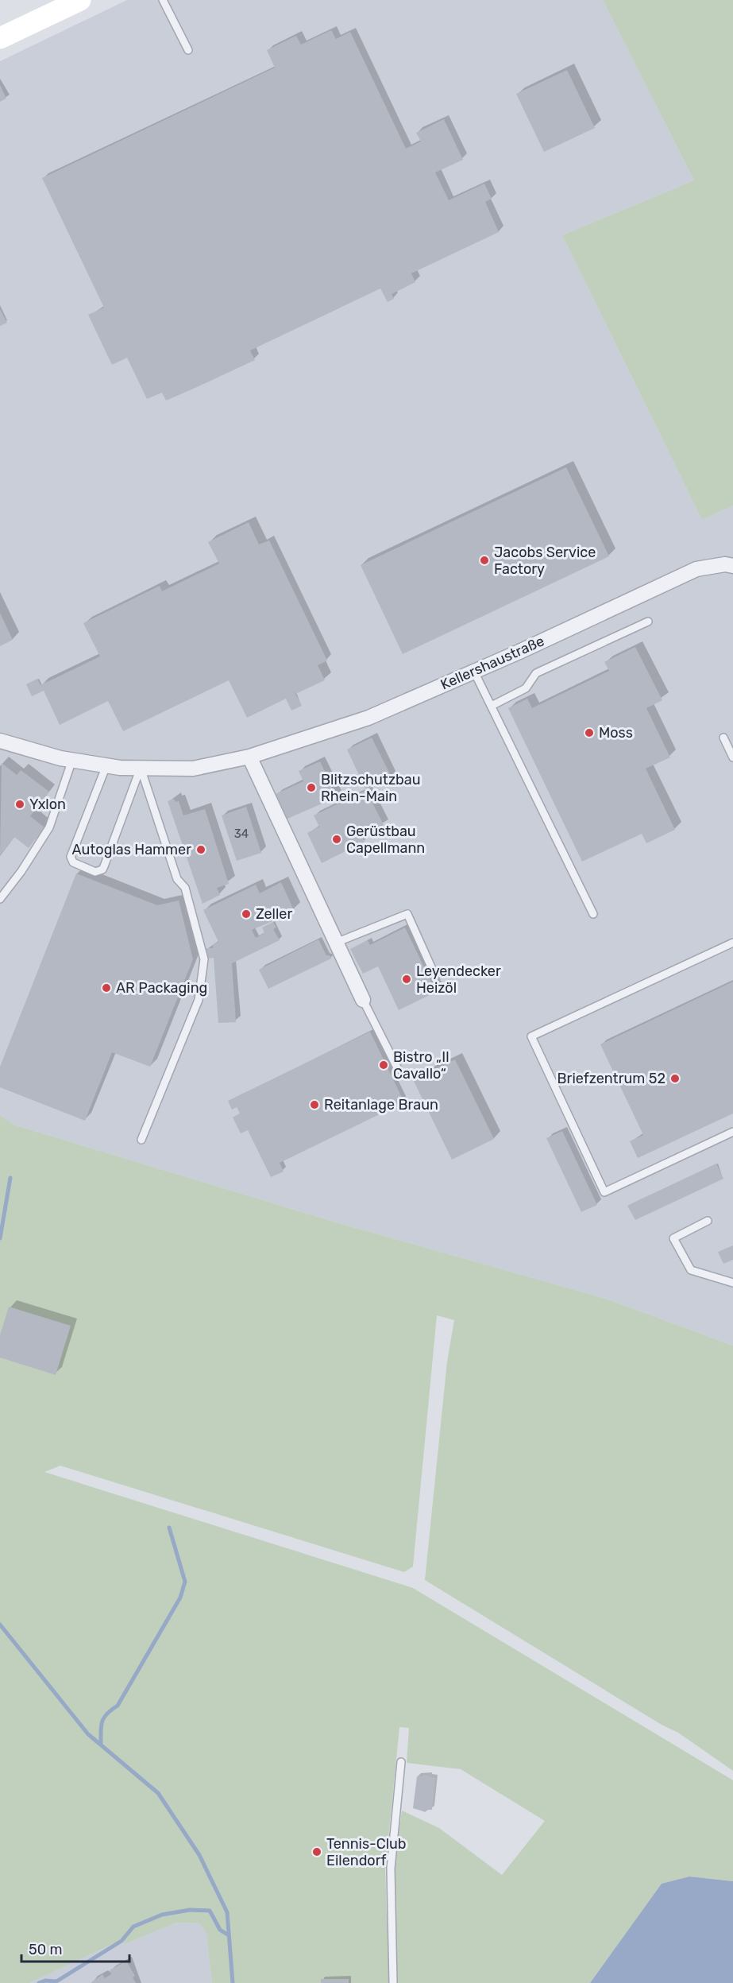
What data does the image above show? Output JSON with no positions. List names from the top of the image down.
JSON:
{
  "streets": {
    "street": ["Kellershaustraße"]
  },
  "places": [
    "Jacobs Service Factory",
    "Moss",
    "Blitzschutzbau Rhein-Main",
    "Yxlon",
    "Gerüstbau Capellmann",
    "Autoglas Hammer",
    "Zeller",
    "Leyendecker Heizöl",
    "AR Packaging",
    "Bistro „Il Cavallo“",
    "Briefzentrum 52",
    "Reitanlage Braun",
    "Tennis-Club Eilendorf"
  ],
  "house_numbers": ["34"],
  "scale_bar": "50 m"
}
